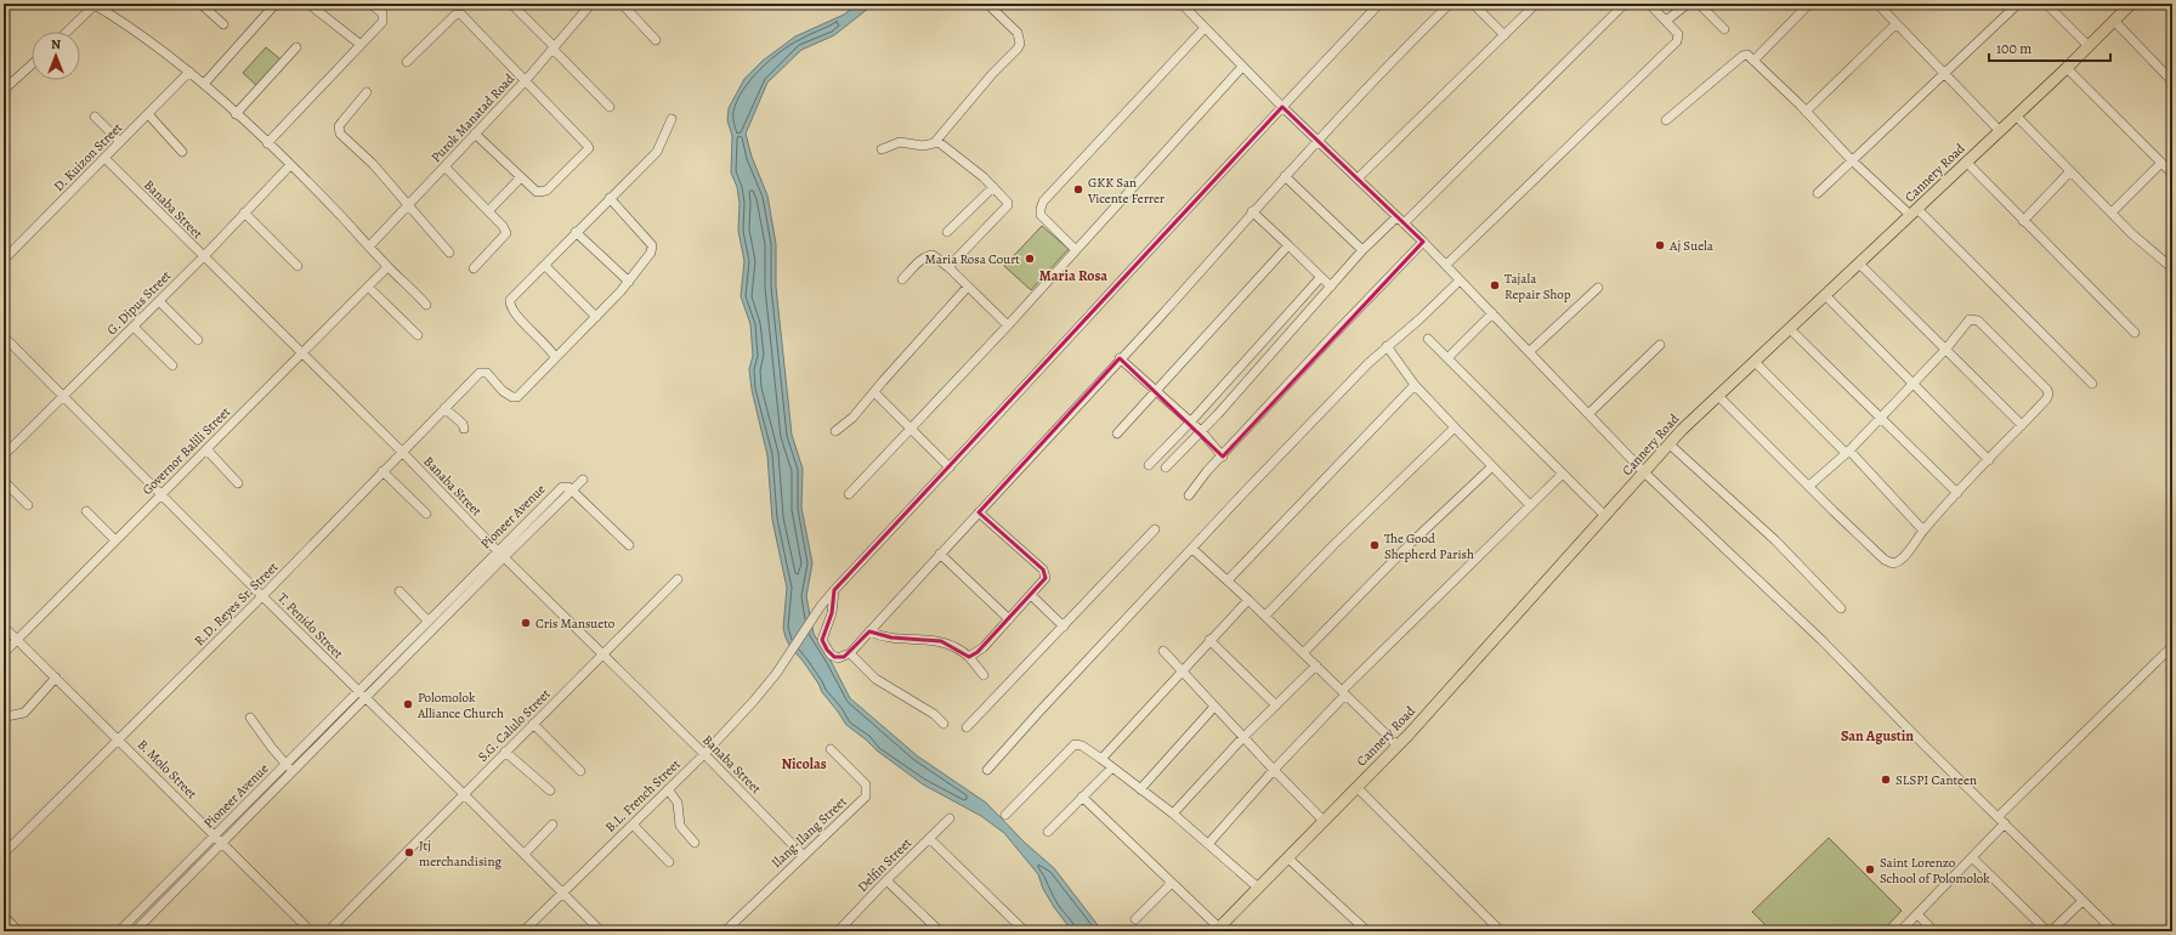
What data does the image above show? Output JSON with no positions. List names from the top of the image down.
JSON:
{
  "streets": {
    "main road": ["Cannery Road"],
    "street": [
      "Purok Manatad Road",
      "D. Kuizon Street",
      "Banaba Street",
      "G. Dipus Street",
      "Governor Balili Street",
      "Pioneer Avenue",
      "R.D. Reyes Sr. Street",
      "T. Penido Street",
      "S.G. Calulo Street",
      "B. Molo Street",
      "B.L. French Street",
      "Ilang-Ilang Street",
      "Delfin Street"
    ]
  },
  "crossings": [
    ["D. Kuizon Street", "Banaba Street"],
    ["Banaba Street", "G. Dipus Street"],
    ["Banaba Street", "Governor Balili Street"],
    ["Banaba Street", "Pioneer Avenue"],
    ["Banaba Street", "R.D. Reyes Sr. Street"],
    ["Banaba Street", "S.G. Calulo Street"],
    ["Banaba Street", "B.L. French Street"],
    ["Banaba Street", "Ilang-Ilang Street"],
    ["G. Dipus Street", "T. Penido Street"],
    ["Governor Balili Street", "T. Penido Street"],
    ["Governor Balili Street", "B. Molo Street"],
    ["Pioneer Avenue", "T. Penido Street"],
    ["Pioneer Avenue", "B. Molo Street"],
    ["R.D. Reyes Sr. Street", "T. Penido Street"],
    ["R.D. Reyes Sr. Street", "B. Molo Street"],
    ["T. Penido Street", "S.G. Calulo Street"],
    ["T. Penido Street", "B.L. French Street"]
  ],
  "districts": ["Maria Rosa", "San Agustin", "Nicolas"],
  "places": [
    "GKK San Vicente Ferrer",
    "Aj Suela",
    "Maria Rosa Court",
    "Tajala Repair Shop",
    "The Good Shepherd Parish",
    "Cris Mansueto",
    "Polomolok Alliance Church",
    "SLSPI Canteen",
    "Jtj merchandising",
    "Saint Lorenzo School of Polomolok"
  ],
  "scale_bar": "100 m",
  "north": "top"
}
